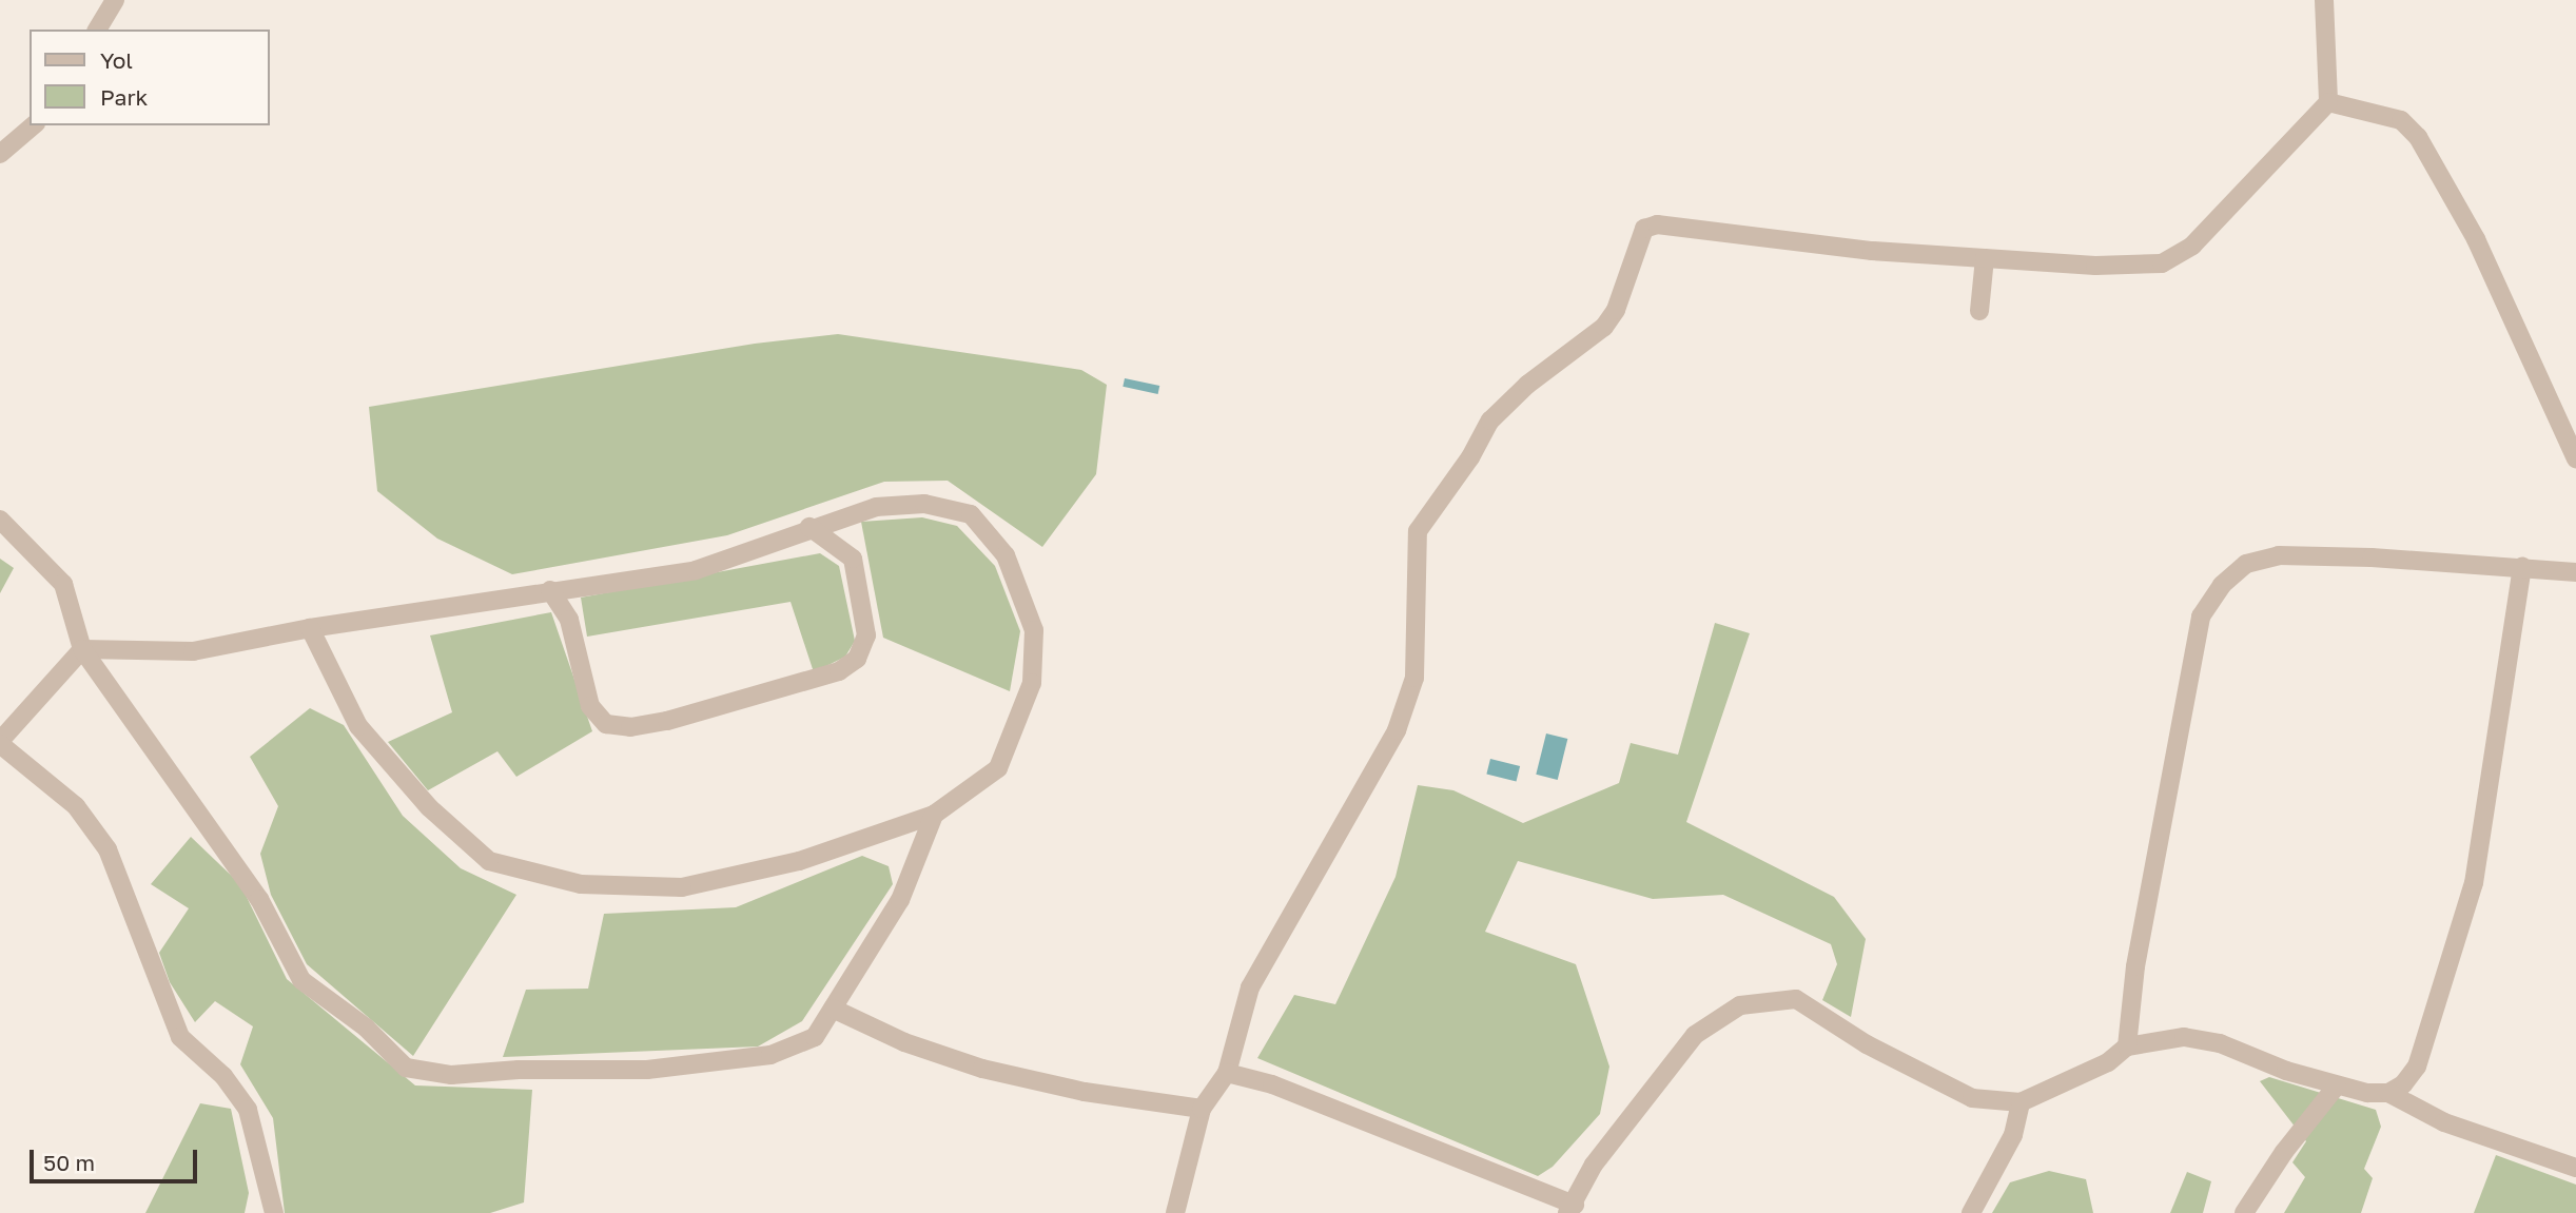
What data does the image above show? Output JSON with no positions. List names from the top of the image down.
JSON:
{
  "legend": ["Yol", "Park"],
  "scale_bar": "50 m"
}
